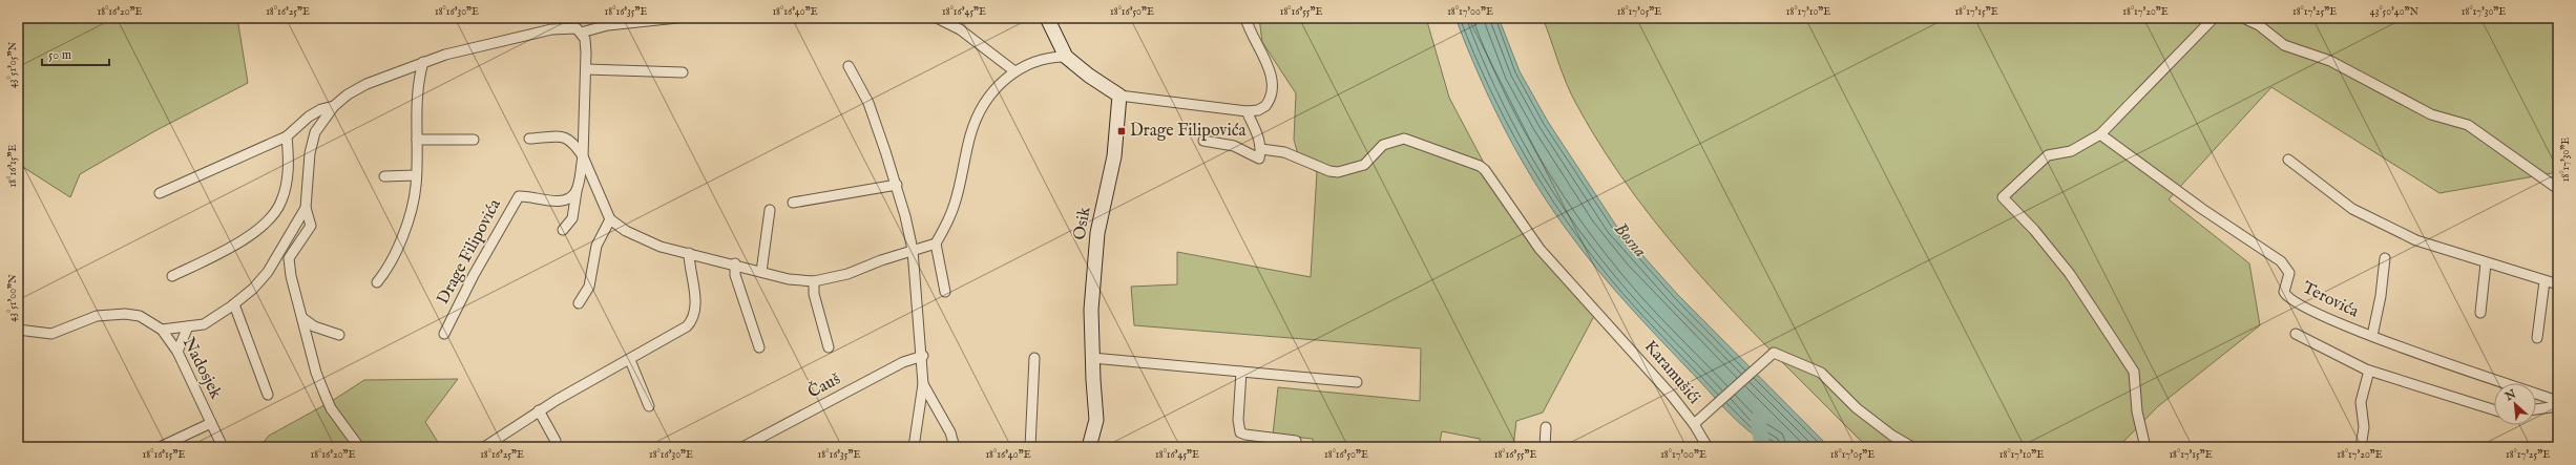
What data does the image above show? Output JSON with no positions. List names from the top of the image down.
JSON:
{
  "streets": {
    "main road": ["Osik"],
    "street": [
      "Drage Filipovića",
      "Terovića",
      "Nadosjek",
      "Karamušići",
      "Čauš"
    ]
  },
  "water": ["Bosna"],
  "places": {
    "transit": ["Drage Filipovića"]
  },
  "scale_bar": "50 m",
  "north": "top left",
  "coordinates": [
    "18°16'20\"E",
    "18°16'25\"E",
    "18°16'30\"E",
    "18°16'35\"E",
    "18°16'40\"E",
    "18°16'45\"E",
    "18°16'50\"E",
    "18°16'55\"E",
    "18°17'00\"E",
    "18°17'05\"E",
    "18°17'10\"E",
    "18°17'15\"E",
    "18°17'20\"E",
    "18°17'25\"E",
    "43°50'40\"N",
    "18°17'30\"E",
    "43°51'05\"N",
    "18°16'15\"E",
    "43°51'00\"N"
  ]
}
